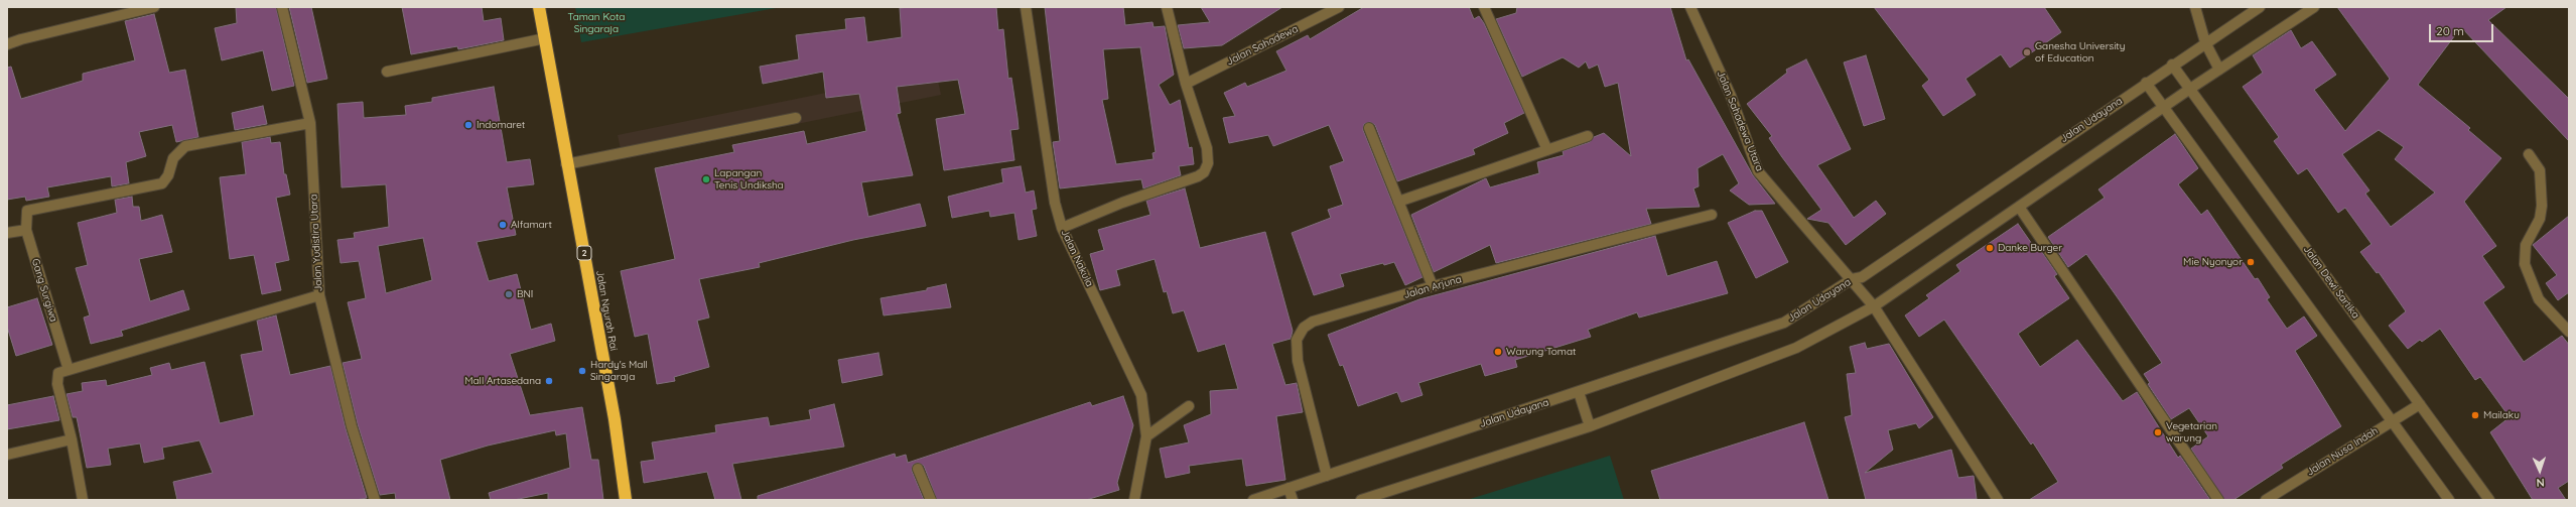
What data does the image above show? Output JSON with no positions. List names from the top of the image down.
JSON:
{
  "streets": {
    "highway": ["2", "Jalan Ngurah Rai"],
    "street": [
      "Jalan Sahadewa",
      "Jalan Udayana",
      "Jalan Sahadewa Utara",
      "Jalan Yudistira Utara",
      "Jalan Nakula",
      "Jalan Dewi Sartika",
      "Jalan Arjuna",
      "Gang Surgiwa",
      "Jalan Nusa Indah"
    ]
  },
  "crossings": [
    ["Jalan Udayana", "Jalan Sahadewa Utara"],
    ["Jalan Udayana", "Jalan Dewi Sartika"],
    ["Jalan Udayana", "Jalan Arjuna"],
    ["Jalan Yudistira Utara", "Gang Surgiwa"],
    ["Jalan Dewi Sartika", "Jalan Nusa Indah"]
  ],
  "parks": ["Taman Kota Singaraja"],
  "places": [
    "Ganesha University of Education",
    "Indomaret",
    "Lapangan Tenis Undiksha",
    "Alfamart",
    "Danke Burger",
    "Mie Nyonyor",
    "BNI",
    "Warung Tomat",
    "Hardy's Mall Singaraja",
    "Mall Artasedana",
    "Mailaku",
    "Vegetarian warung"
  ],
  "scale_bar": "20 m",
  "north": "bottom"
}
